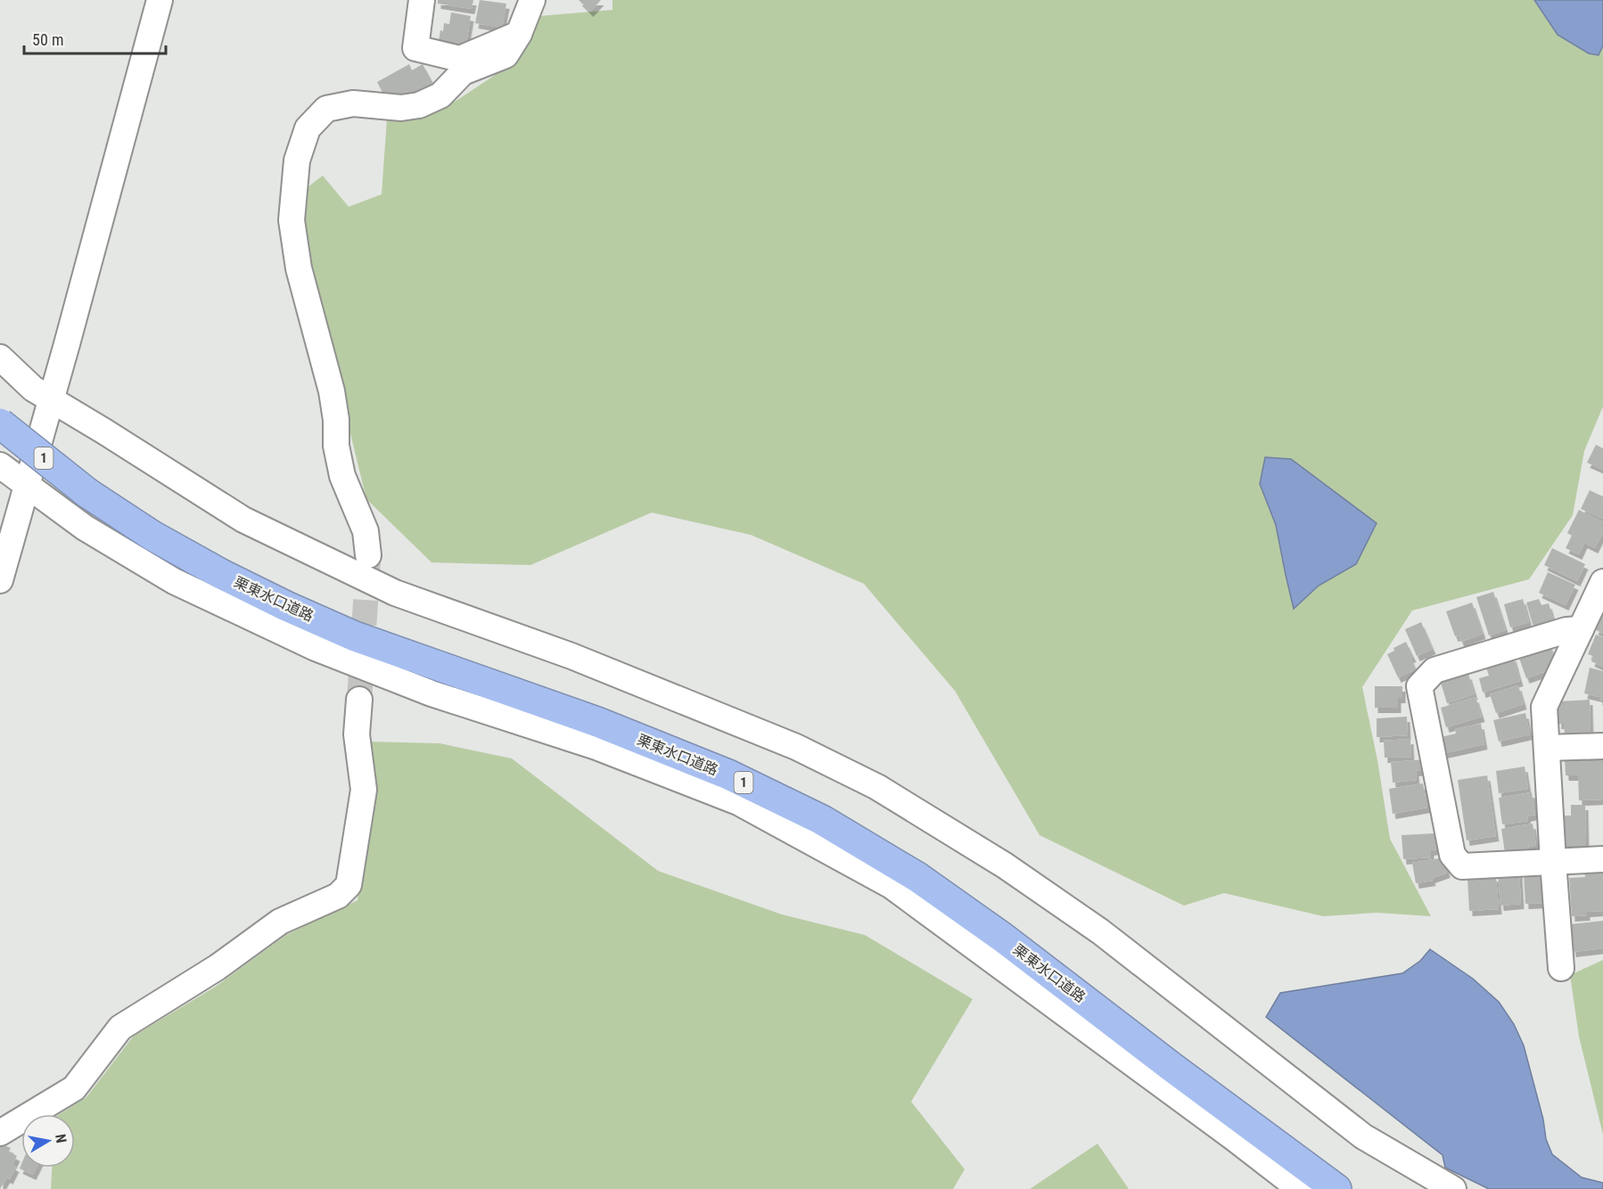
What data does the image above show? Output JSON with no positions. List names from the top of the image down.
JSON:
{
  "streets": {
    "highway": ["1", "栗東水口道路"]
  },
  "scale_bar": "50 m",
  "north": "right"
}
